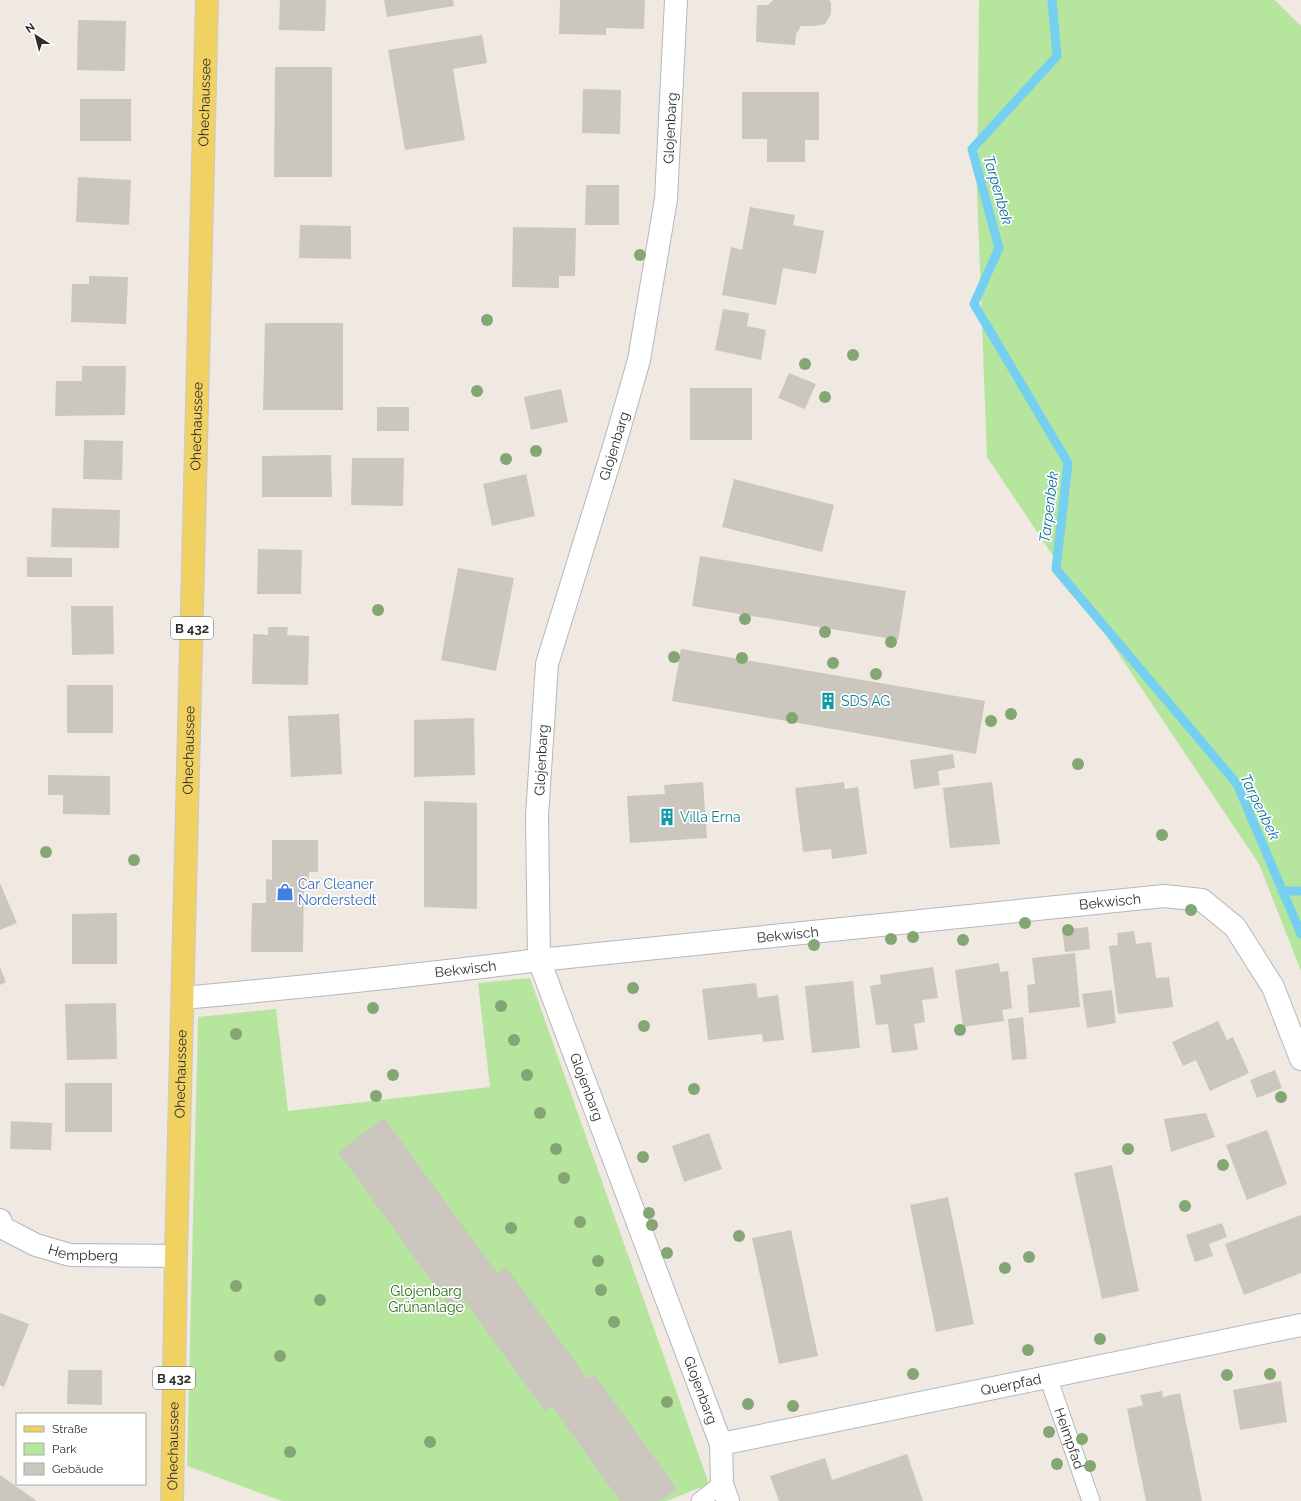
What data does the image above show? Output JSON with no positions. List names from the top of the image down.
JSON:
{
  "streets": {
    "main road": ["Ohechaussee", "B 432"],
    "street": [
      "Glojenbarg",
      "Bekwisch",
      "Hempberg",
      "Querpfad"
    ],
    "lane": ["Heimpfad"]
  },
  "crossings": [
    ["Ohechaussee", "Bekwisch"],
    ["Ohechaussee", "Hempberg"],
    ["Glojenbarg", "Bekwisch"],
    ["Glojenbarg", "Querpfad"],
    ["Querpfad", "Heimpfad"]
  ],
  "water": ["Tarpenbek"],
  "parks": ["Glojenbarg Grünanlage"],
  "places": {
    "building": ["SDS AG", "Villa Erna"],
    "shop": ["Car Cleaner Norderstedt"]
  },
  "legend": ["Straße", "Park", "Gebäude"],
  "north": "top left"
}
